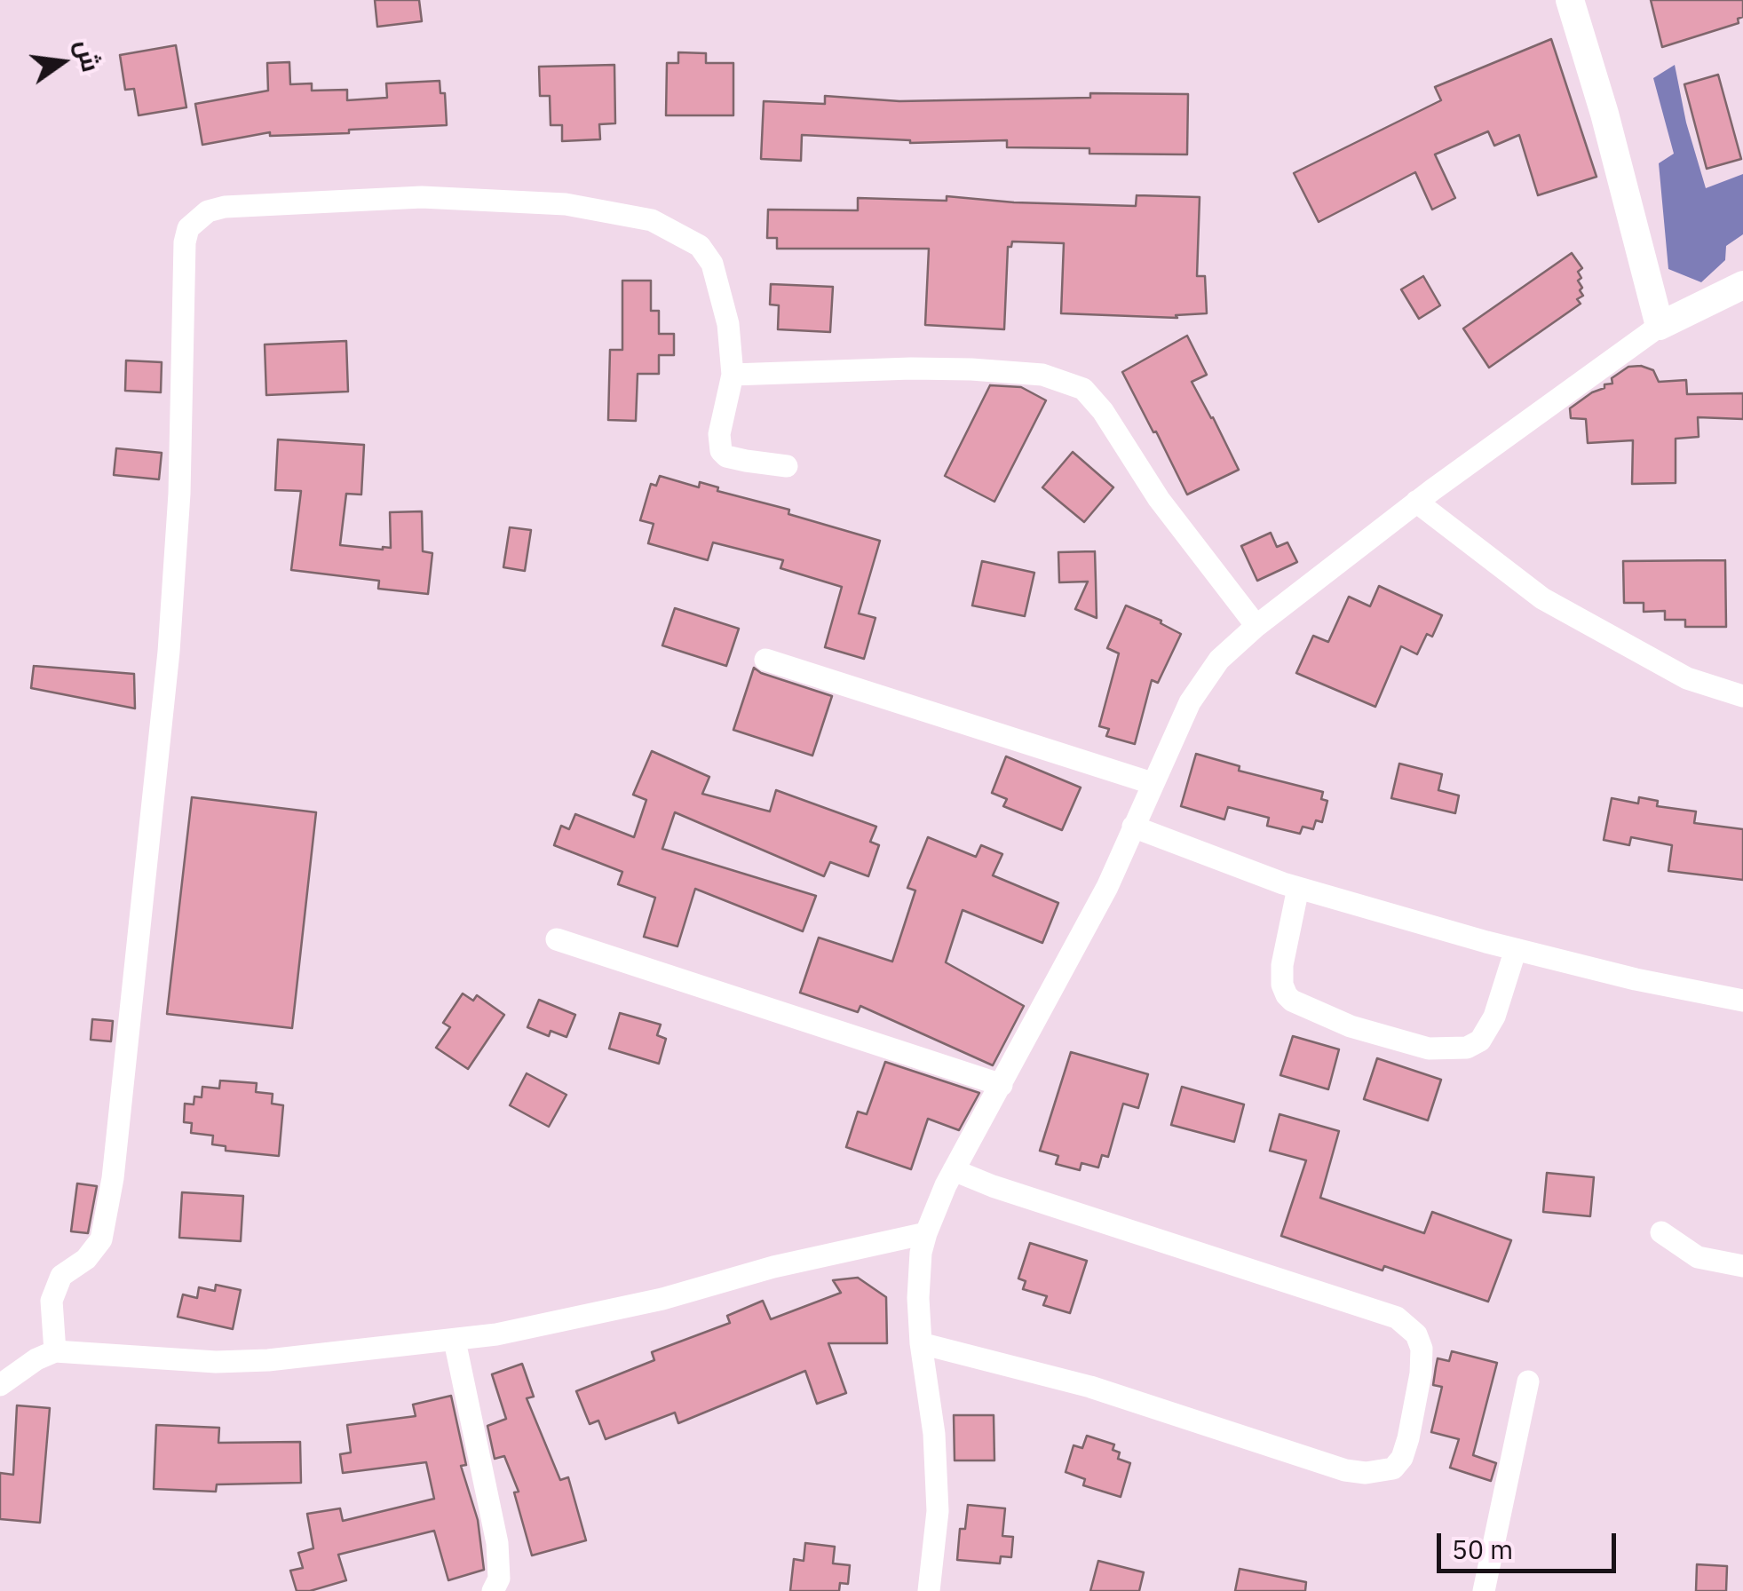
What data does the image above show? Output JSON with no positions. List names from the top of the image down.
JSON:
{
  "scale_bar": "50 m",
  "north": "right"
}
